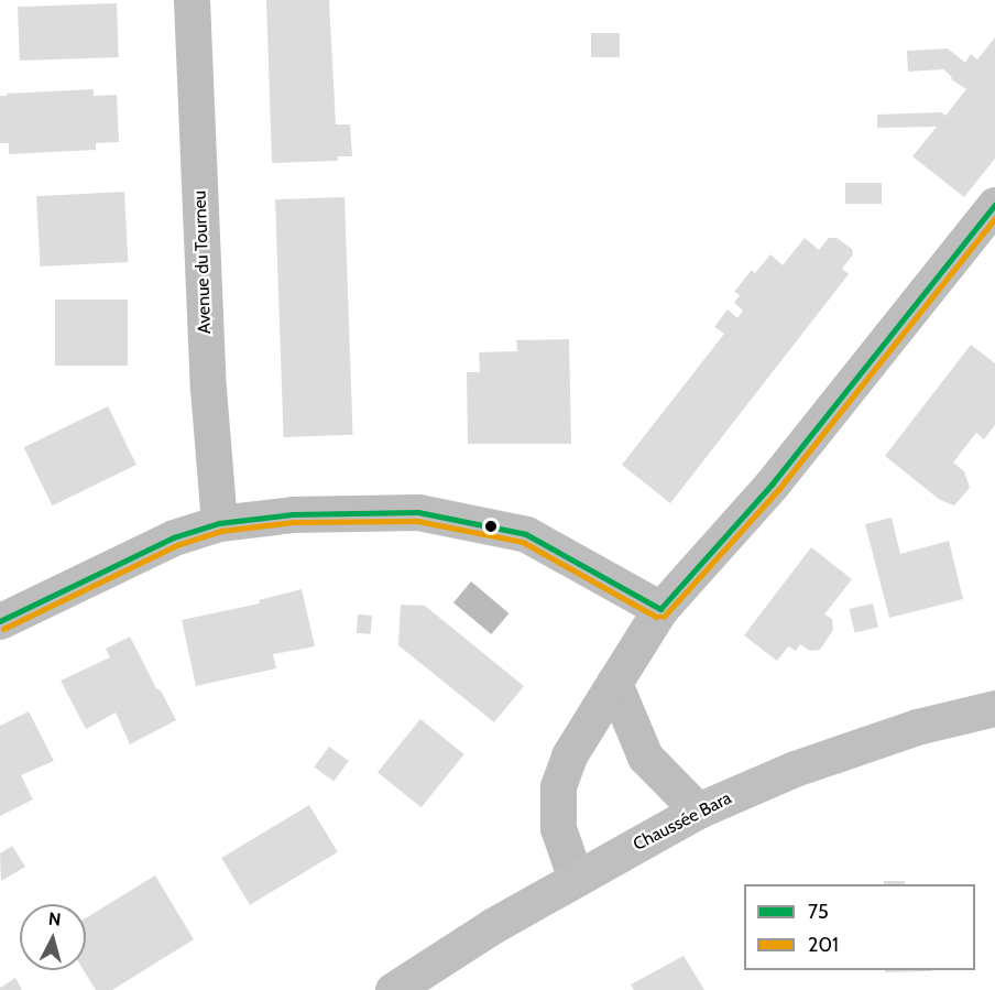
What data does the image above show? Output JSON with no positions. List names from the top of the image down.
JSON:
{
  "streets": {
    "main road": ["Chaussée Bara"],
    "street": ["Avenue du Tourneu"]
  },
  "lines": ["transit line 75", "transit line 201"],
  "legend": ["75", "201"],
  "north": "top"
}
